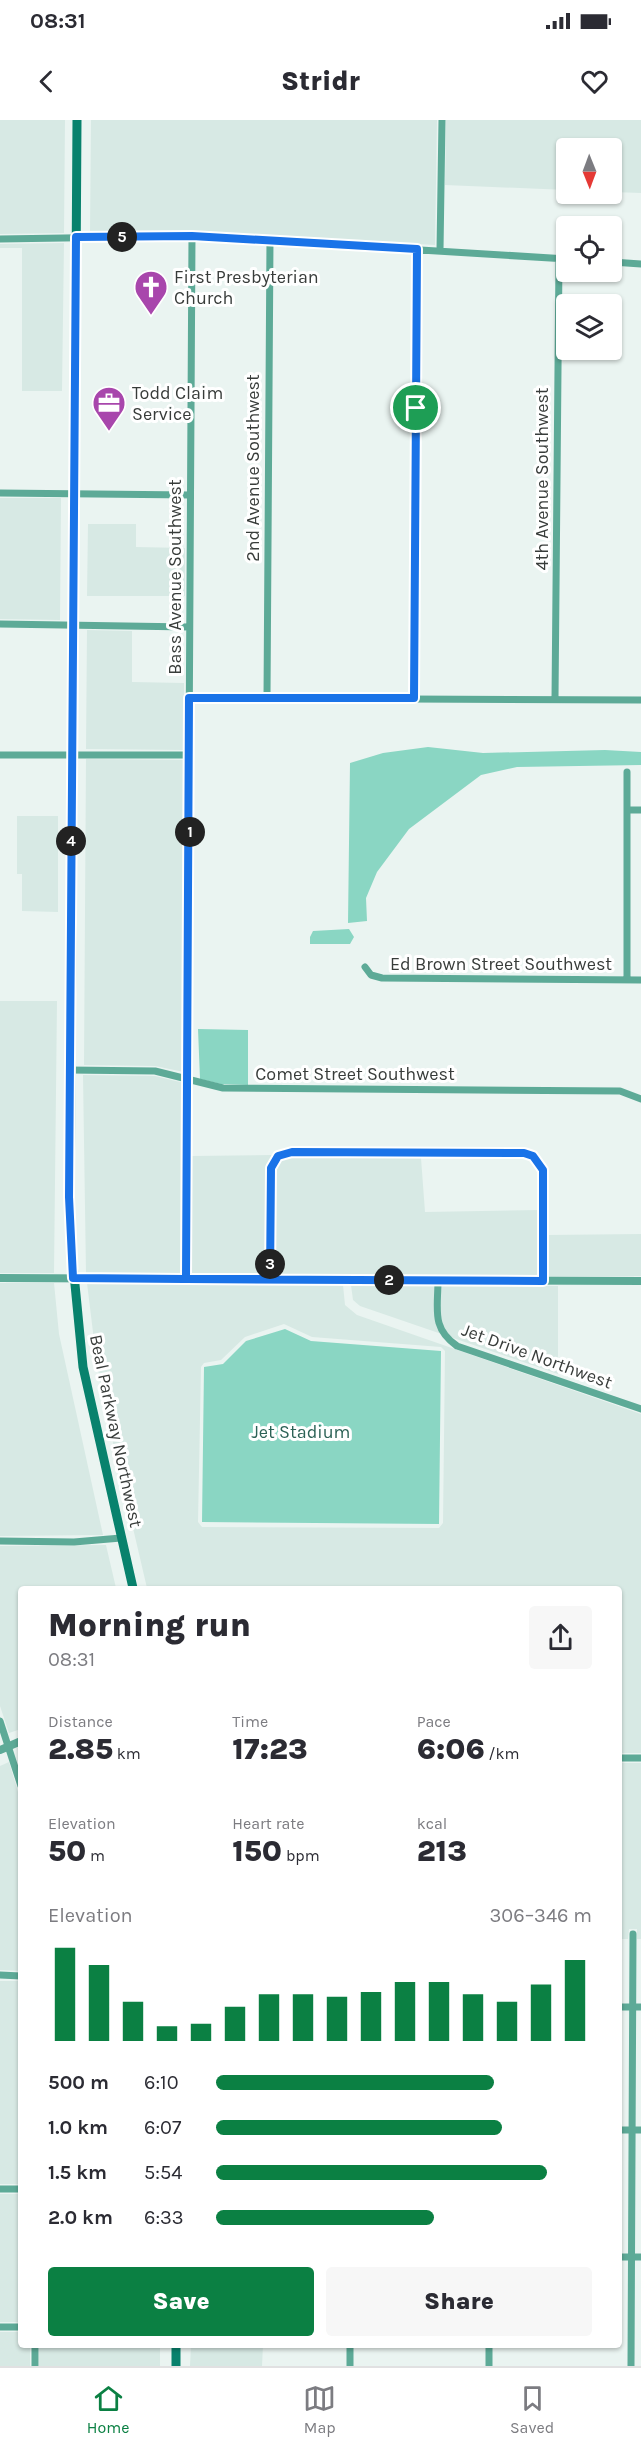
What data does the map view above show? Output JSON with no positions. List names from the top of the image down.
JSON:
{
  "streets": {
    "main road": ["Beal Parkway Northwest"],
    "street": [
      "2nd Avenue Southwest",
      "4th Avenue Southwest",
      "Bass Avenue Southwest",
      "Ed Brown Street Southwest",
      "Comet Street Southwest",
      "Jet Drive Northwest"
    ]
  },
  "crossings": [
    ["Bass Avenue Southwest", "Comet Street Southwest"],
    ["Comet Street Southwest", "Beal Parkway Northwest"]
  ],
  "parks": ["Jet Stadium"],
  "places": {
    "church": ["First Presbyterian Church"],
    "office": ["Todd Claim Service"]
  },
  "north": "bottom",
  "page": {
    "status": "08:31",
    "header": "Stridr",
    "pins": [
      "5",
      "1",
      "4",
      "3",
      "2"
    ],
    "heading": ["Morning run", "08:31"],
    "stats": [
      ["Distance", "2.85 km"],
      ["Time", "17:23"],
      ["Pace", "6:06 /km"],
      ["Elevation", "50 m"],
      ["Heart rate", "150 bpm"],
      ["kcal", "213"]
    ],
    "chart": ["Elevation", "306–346 m"],
    "list": [
      {
        "name": "500 m",
        "note": "6:10"
      },
      {
        "name": "1.0 km",
        "note": "6:07"
      },
      {
        "name": "1.5 km",
        "note": "5:54"
      },
      {
        "name": "2.0 km",
        "note": "6:33"
      }
    ],
    "buttons": ["Save", "Share"],
    "tabs": ["Home", "Map", "Saved"]
  }
}
